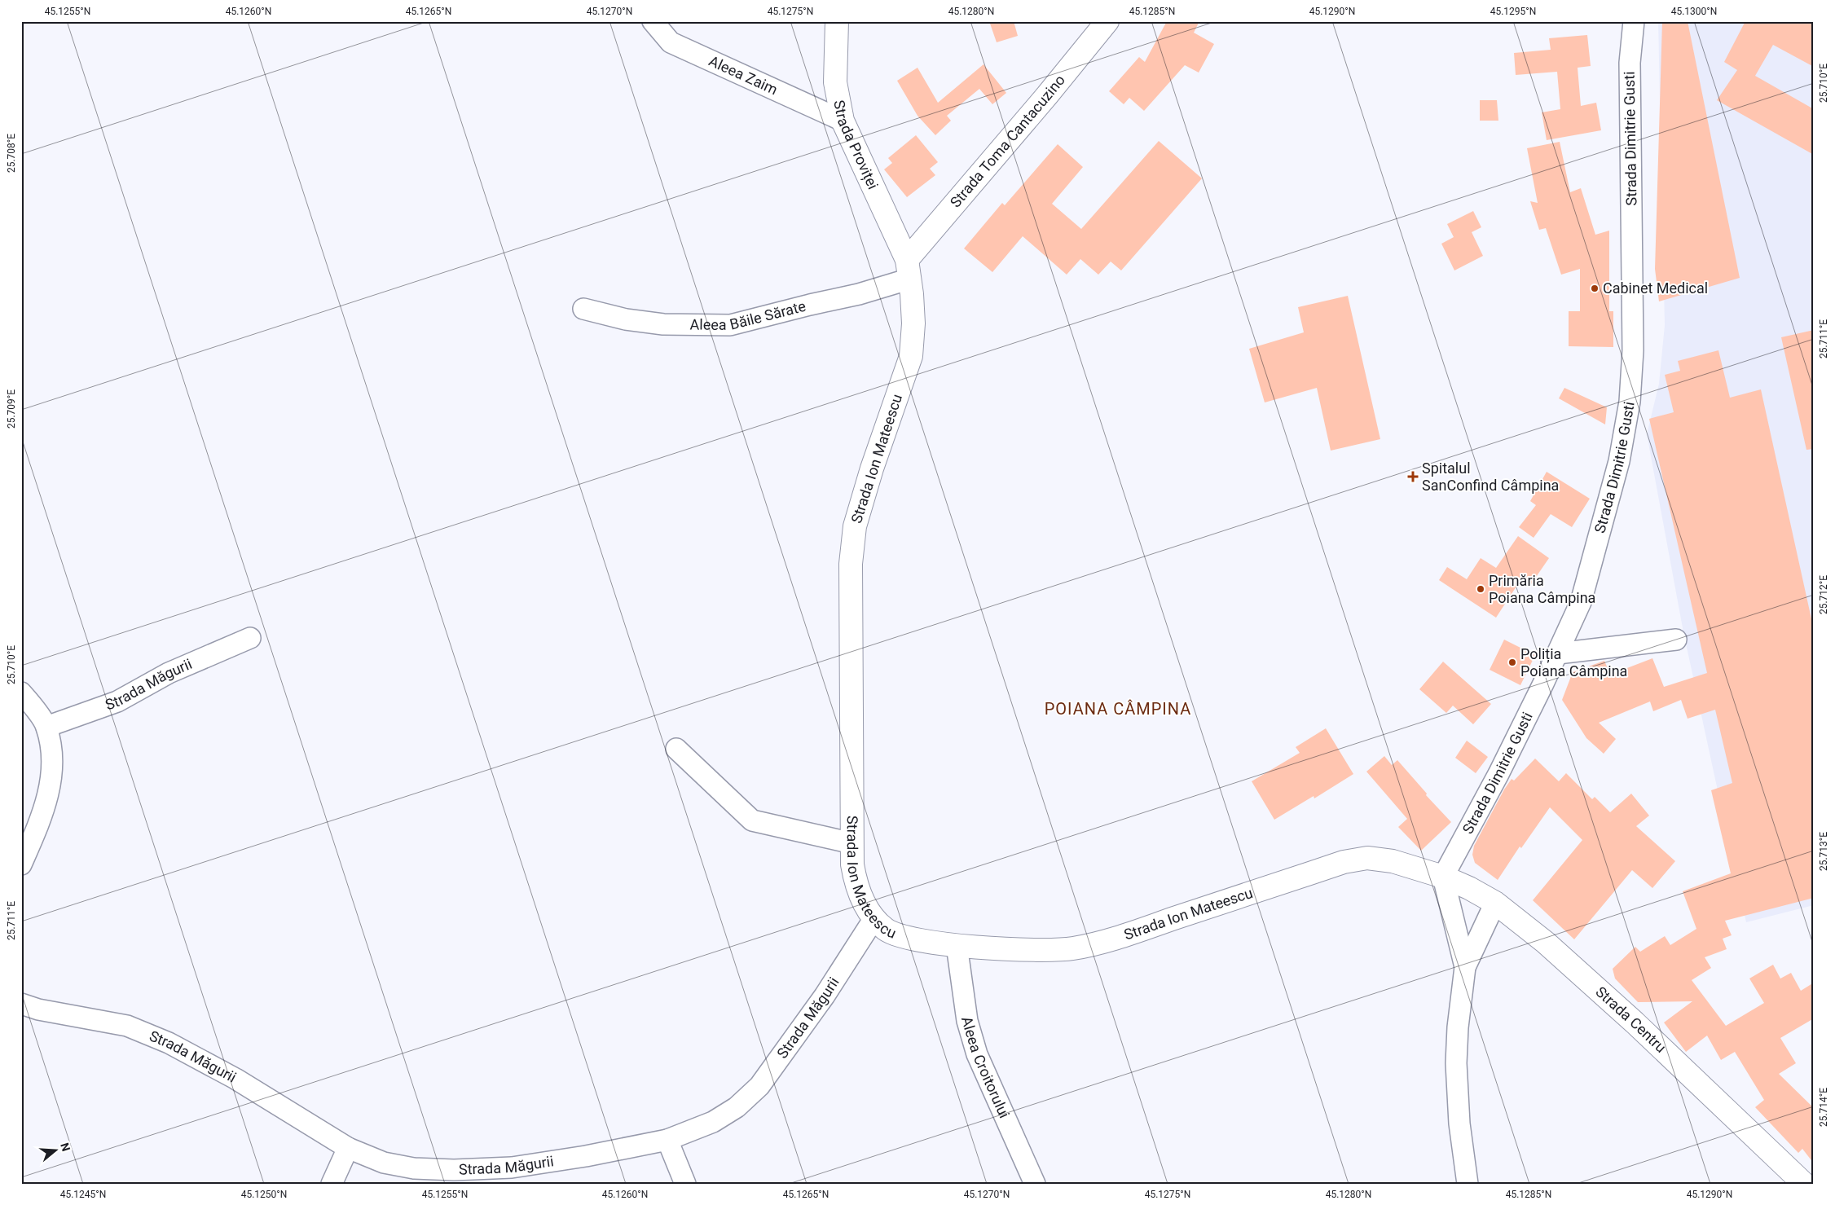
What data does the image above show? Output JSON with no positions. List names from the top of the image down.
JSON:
{
  "streets": {
    "main road": [
      "Strada Toma Cantacuzino",
      "Strada Proviței",
      "Strada Ion Mateescu",
      "Strada Centru"
    ],
    "street": [
      "Aleea Zaim",
      "Strada Dimitrie Gusti",
      "Aleea Băile Sărate",
      "Strada Măgurii",
      "Aleea Croitorului"
    ]
  },
  "crossings": [
    ["Aleea Zaim", "Strada Proviței"],
    ["Strada Dimitrie Gusti", "Strada Ion Mateescu"],
    ["Strada Dimitrie Gusti", "Strada Centru"],
    ["Strada Toma Cantacuzino", "Strada Proviței"],
    ["Strada Toma Cantacuzino", "Aleea Băile Sărate"],
    ["Strada Toma Cantacuzino", "Strada Ion Mateescu"],
    ["Strada Proviței", "Aleea Băile Sărate"],
    ["Strada Proviței", "Strada Ion Mateescu"],
    ["Aleea Băile Sărate", "Strada Ion Mateescu"],
    ["Strada Ion Mateescu", "Strada Măgurii"],
    ["Strada Ion Mateescu", "Strada Centru"],
    ["Strada Ion Mateescu", "Aleea Croitorului"]
  ],
  "districts": ["POIANA CÂMPINA"],
  "places": {
    "other": ["Cabinet Medical", "Primăria Poiana Câmpina", "Poliția Poiana Câmpina"],
    "health": ["Spitalul SanConfind Câmpina"]
  },
  "north": "right",
  "coordinates": [
    "45.1255°N",
    "45.1260°N",
    "45.1265°N",
    "45.1270°N",
    "45.1275°N",
    "45.1280°N",
    "45.1285°N",
    "45.1290°N",
    "45.1295°N",
    "45.1300°N",
    "25.710°E",
    "25.708°E",
    "25.711°E",
    "25.709°E",
    "25.712°E",
    "25.713°E",
    "25.714°E",
    "45.1245°N",
    "45.1250°N"
  ]
}
